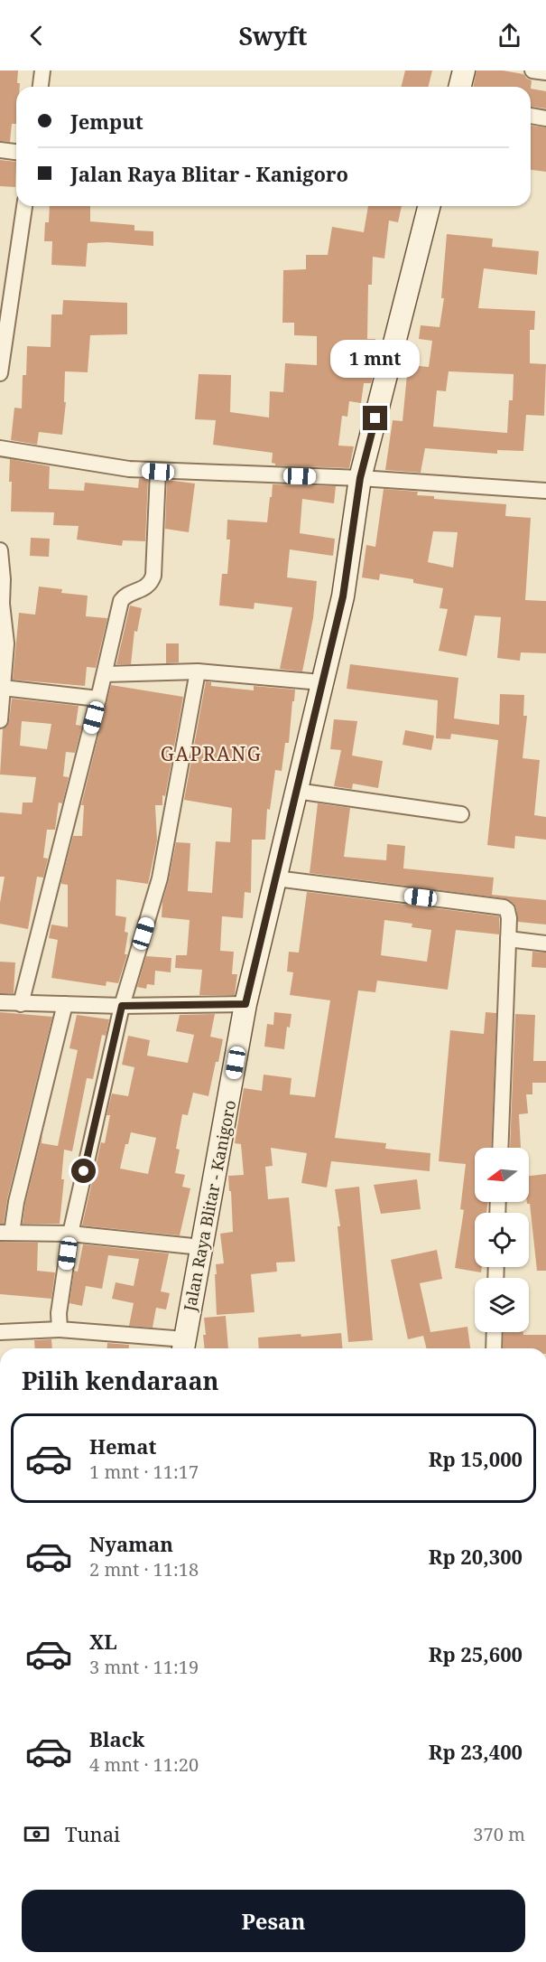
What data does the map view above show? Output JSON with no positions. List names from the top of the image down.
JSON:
{
  "streets": {
    "main road": ["Jalan Raya Blitar - Kanigoro"]
  },
  "districts": ["GAPRANG"],
  "north": "left",
  "page": {
    "header": "Swyft",
    "banner": ["Jemput", "Jalan Raya Blitar - Kanigoro"],
    "bubble": "1 mnt",
    "heading": "Pilih kendaraan",
    "list": [
      {
        "name": "Hemat",
        "note": "1 mnt · 11:17",
        "value": "Rp 15,000"
      },
      {
        "name": "Nyaman",
        "note": "2 mnt · 11:18",
        "value": "Rp 20,300"
      },
      {
        "name": "XL",
        "note": "3 mnt · 11:19",
        "value": "Rp 25,600"
      },
      {
        "name": "Black",
        "note": "4 mnt · 11:20",
        "value": "Rp 23,400"
      }
    ],
    "pay": ["Tunai", "370 m"],
    "buttons": "Pesan"
  }
}
